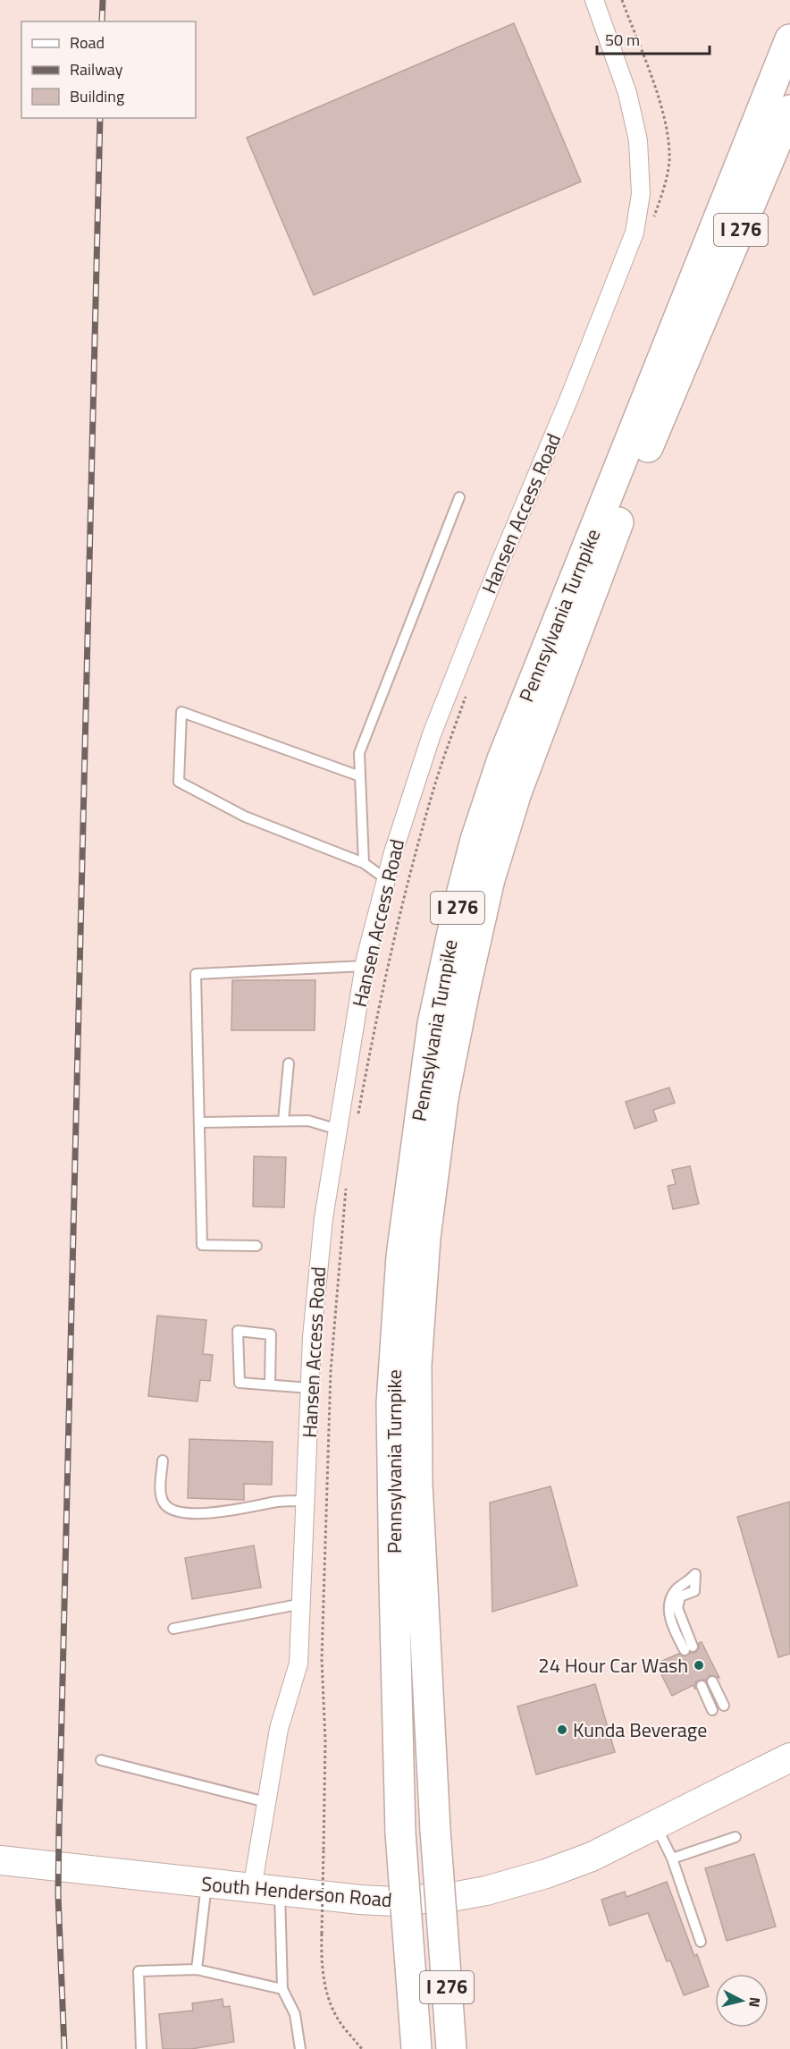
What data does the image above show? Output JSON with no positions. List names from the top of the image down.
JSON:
{
  "streets": {
    "highway": ["I 276", "Pennsylvania Turnpike"],
    "main road": ["South Henderson Road"],
    "street": ["Hansen Access Road"]
  },
  "crossings": [
    ["Hansen Access Road", "South Henderson Road"]
  ],
  "places": ["24 Hour Car Wash", "Kunda Beverage"],
  "legend": ["Road", "Railway", "Building"],
  "scale_bar": "50 m",
  "north": "right"
}
